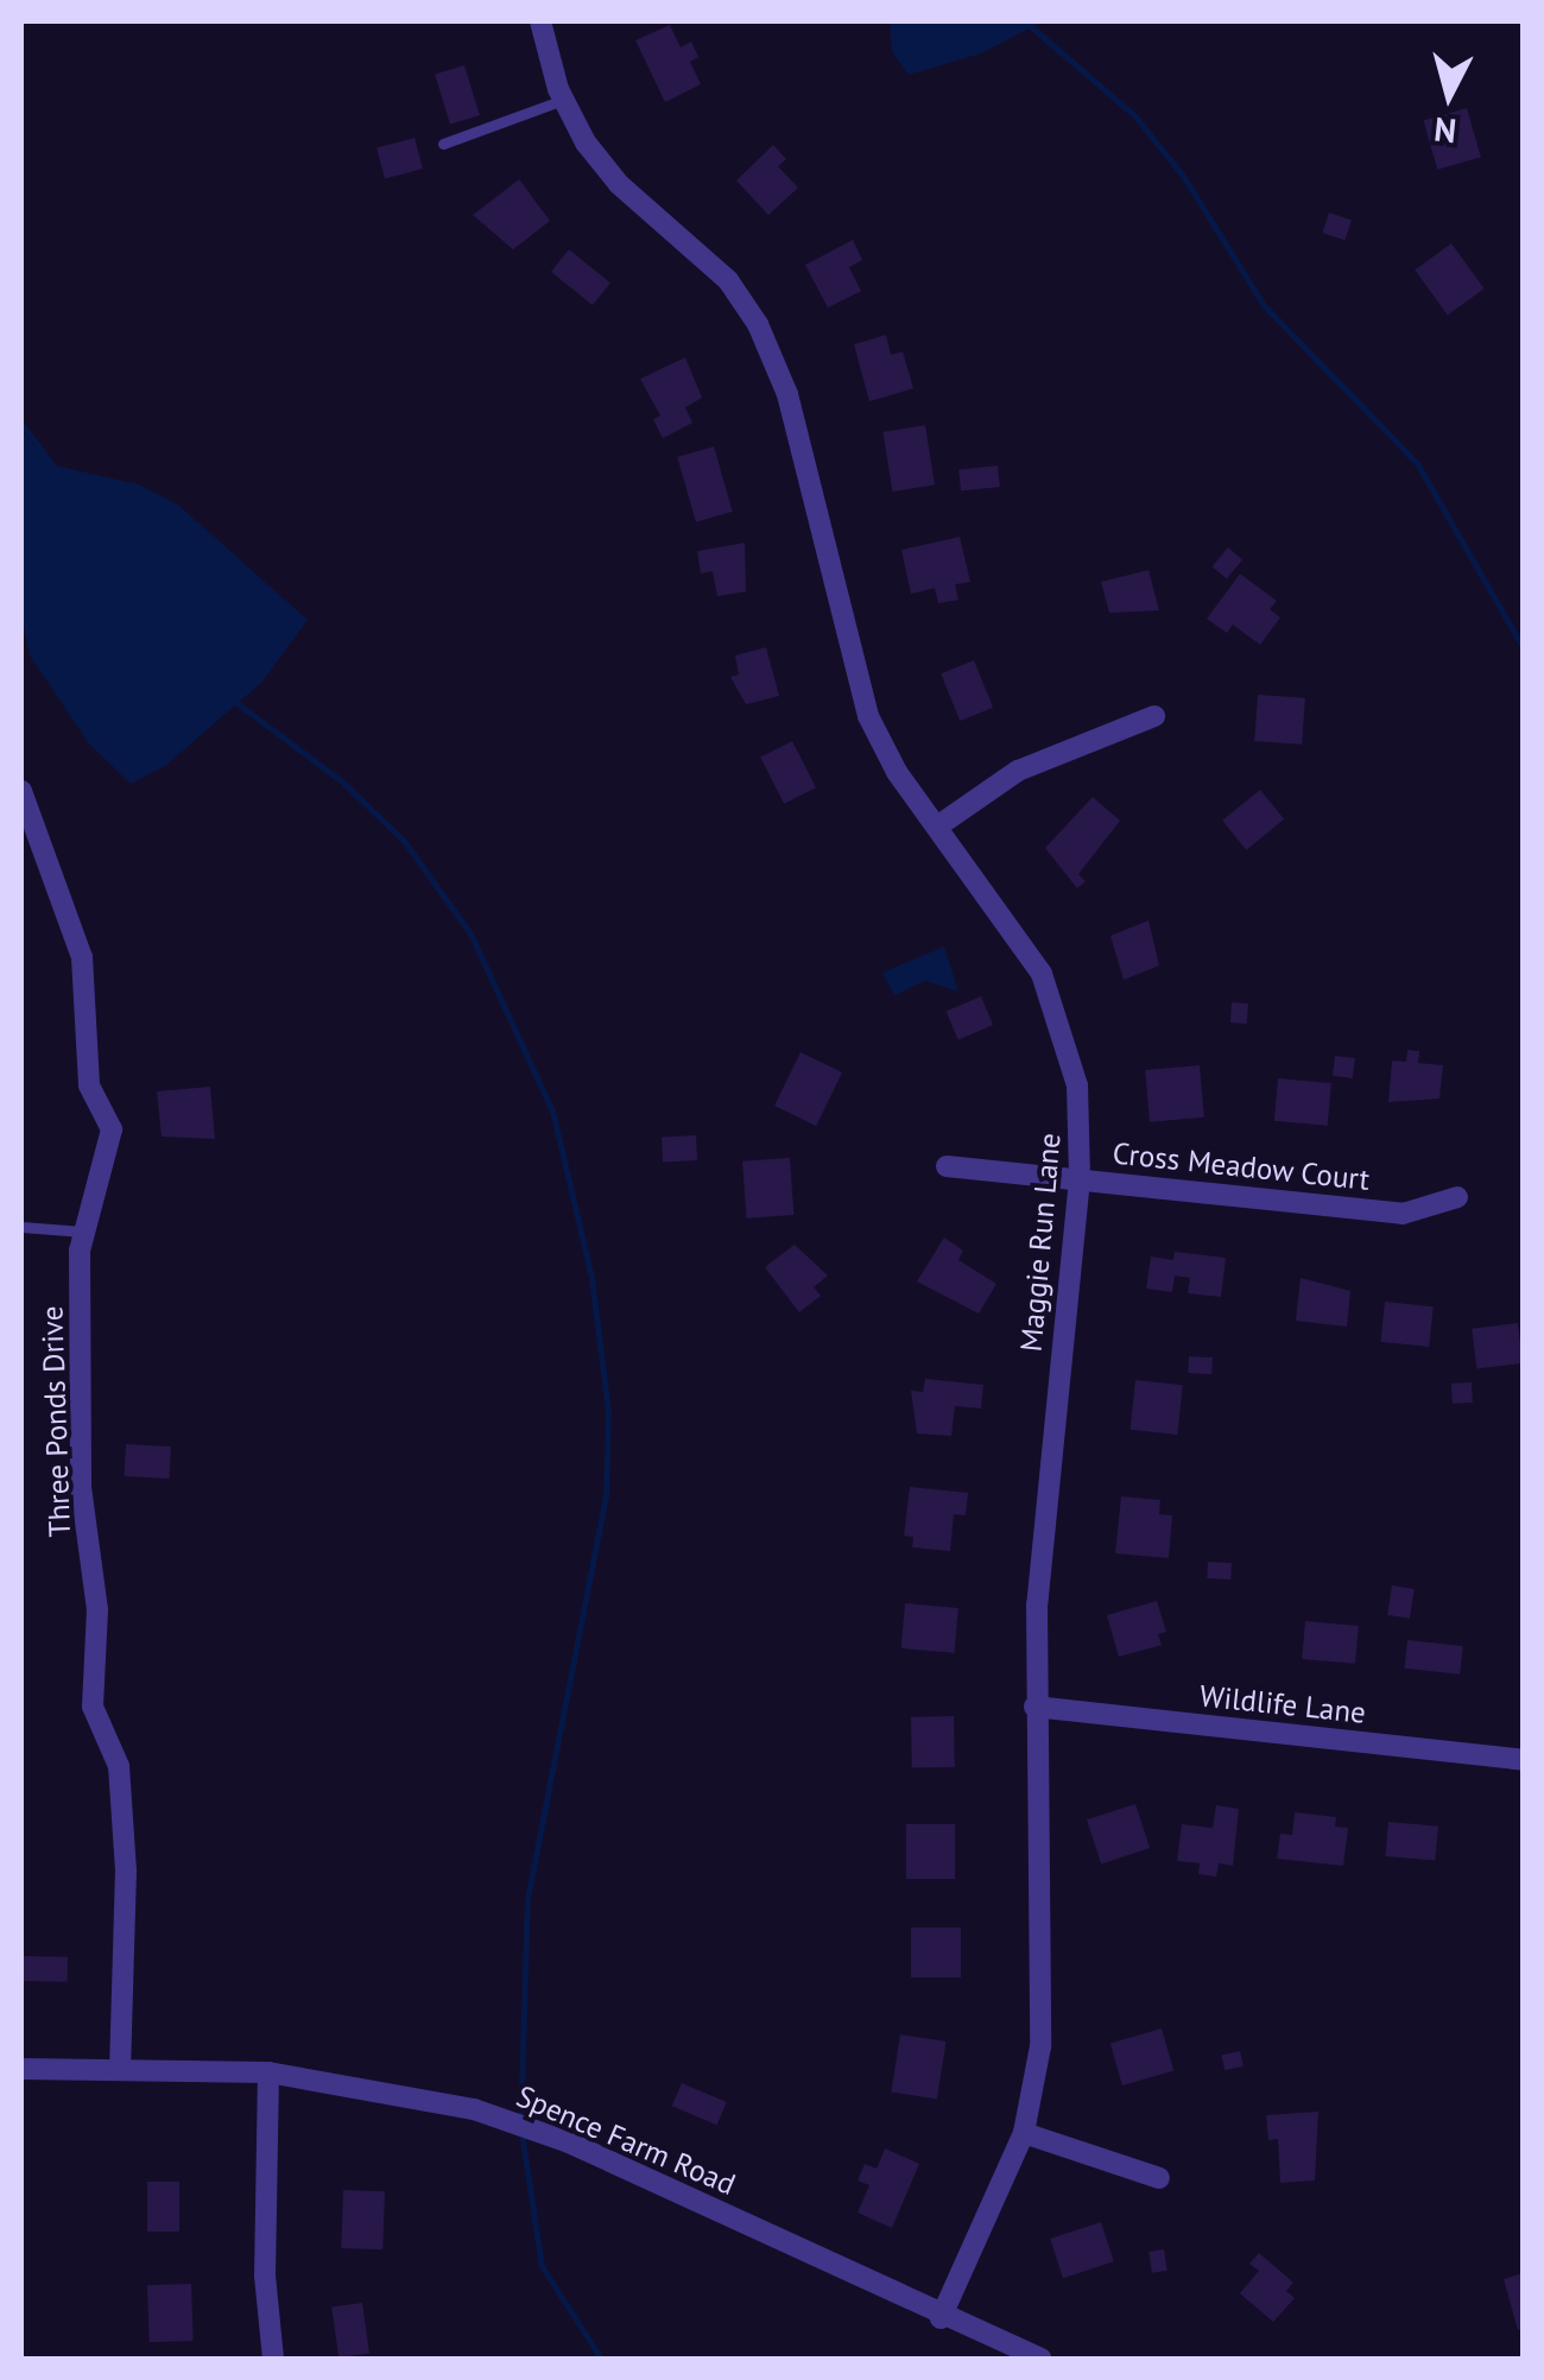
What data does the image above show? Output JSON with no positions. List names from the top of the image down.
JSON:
{
  "streets": {
    "street": [
      "Cross Meadow Court",
      "Maggie Run Lane",
      "Three Ponds Drive",
      "Wildlife Lane",
      "Spence Farm Road"
    ]
  },
  "crossings": [
    ["Cross Meadow Court", "Maggie Run Lane"],
    ["Maggie Run Lane", "Wildlife Lane"],
    ["Maggie Run Lane", "Spence Farm Road"],
    ["Three Ponds Drive", "Spence Farm Road"]
  ],
  "north": "bottom"
}
